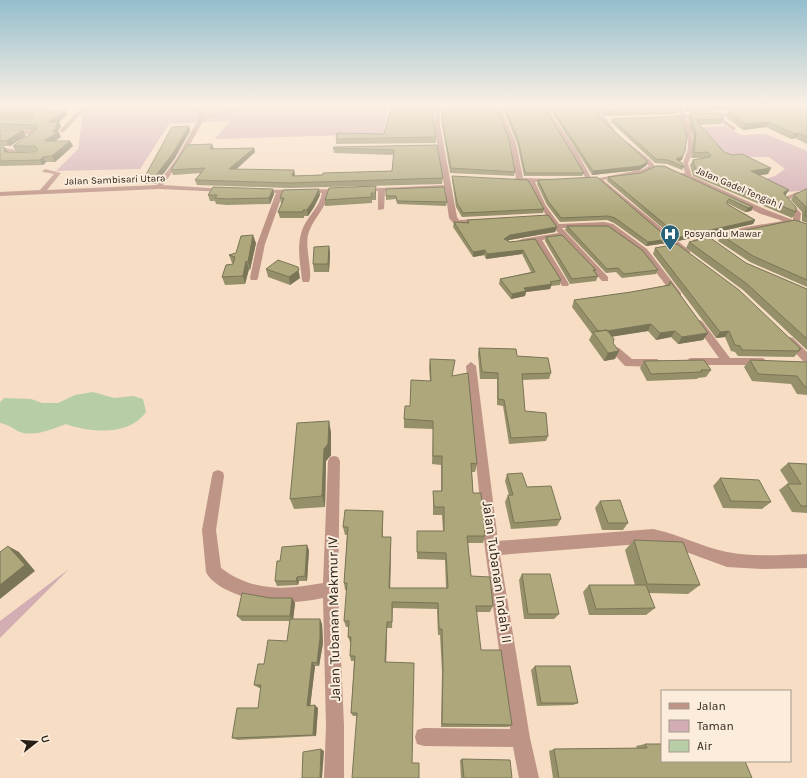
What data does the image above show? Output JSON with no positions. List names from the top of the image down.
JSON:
{
  "streets": {
    "street": [
      "Jalan Sambisari Utara",
      "Jalan Gadel Tengah I",
      "Jalan Tubanan Indah II",
      "Jalan Tubanan Makmur IV"
    ]
  },
  "places": {
    "hospital": ["Posyandu Mawar"]
  },
  "legend": ["Jalan", "Taman", "Air"],
  "north": "right"
}
